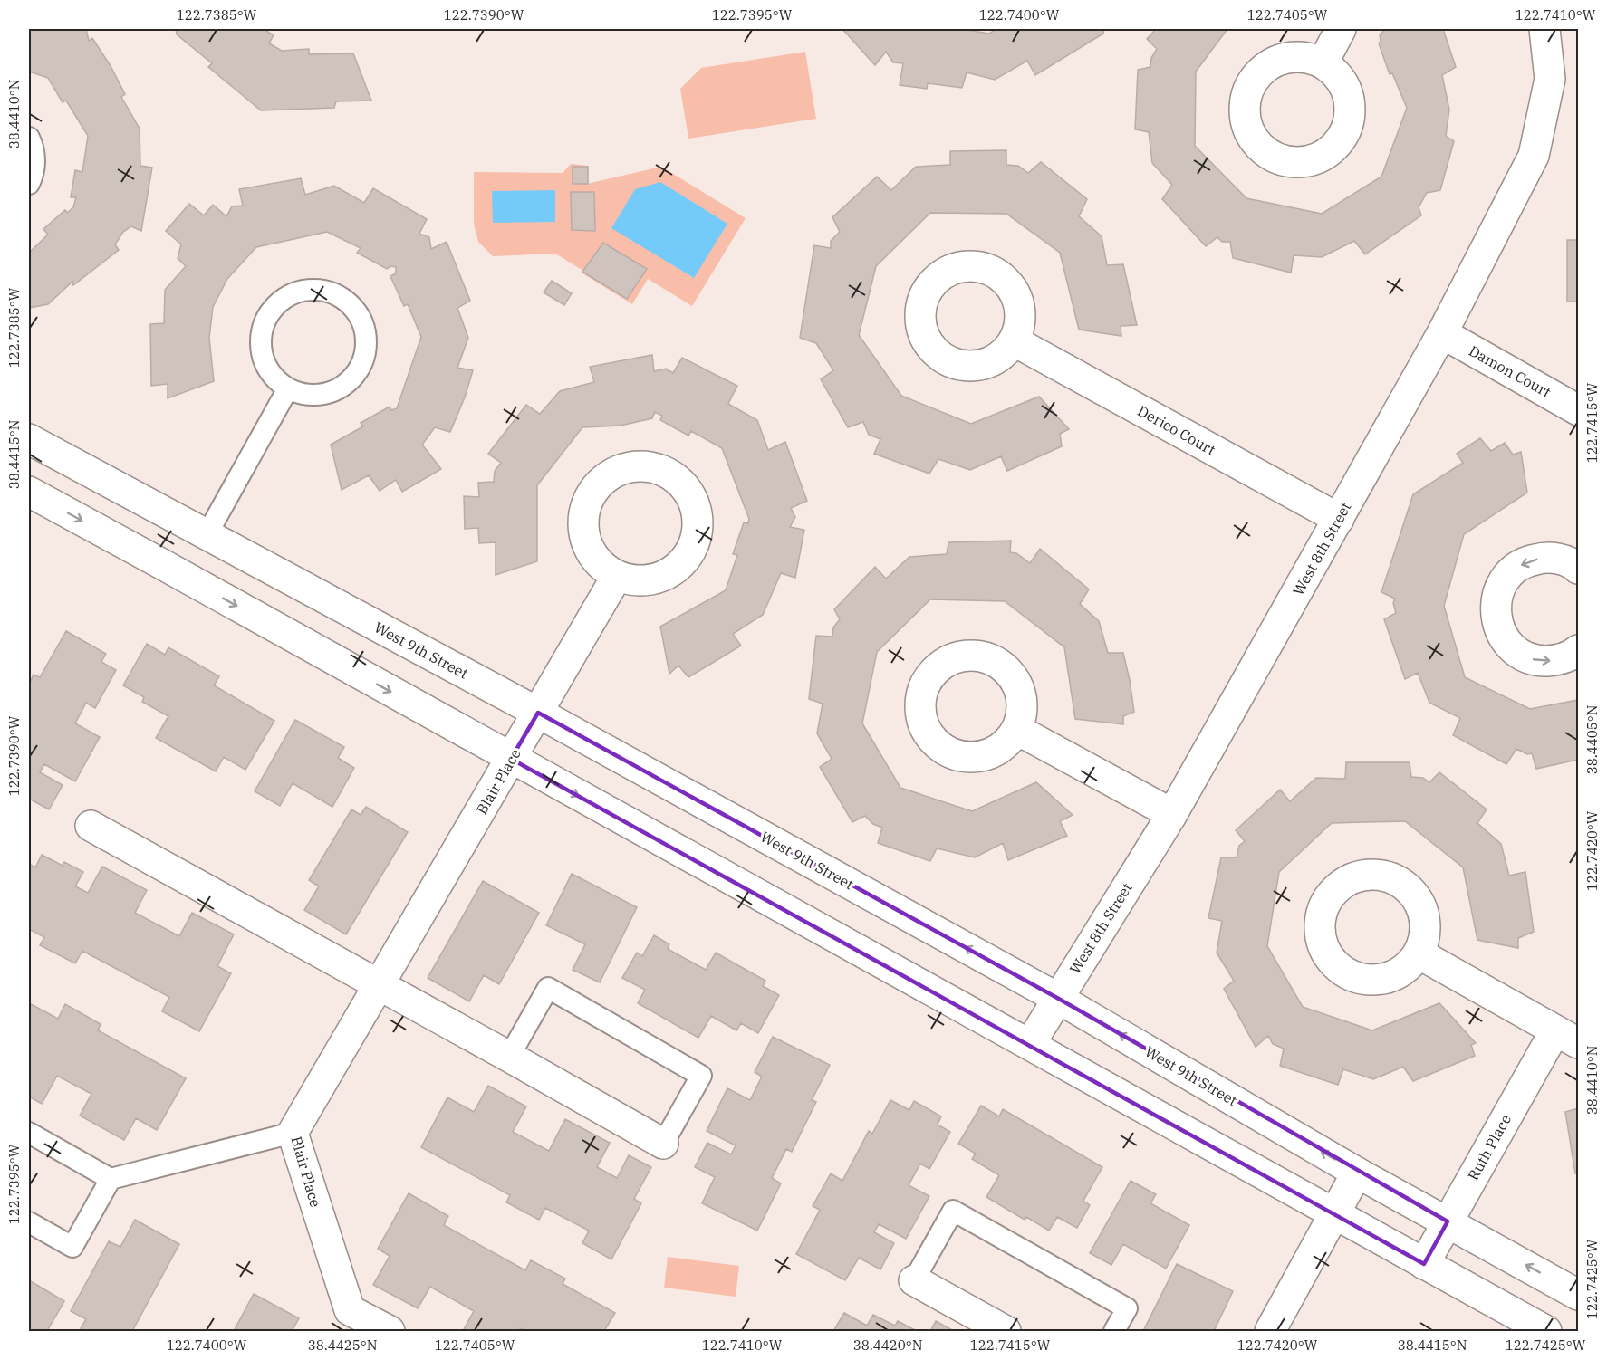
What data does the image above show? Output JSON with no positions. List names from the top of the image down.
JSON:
{
  "streets": {
    "street": [
      "Damon Court",
      "Derico Court",
      "West 8th Street",
      "West 9th Street",
      "Blair Place",
      "Ruth Place"
    ]
  },
  "crossings": [
    ["Damon Court", "West 8th Street"],
    ["Derico Court", "West 8th Street"],
    ["West 8th Street", "West 9th Street"],
    ["West 9th Street", "Blair Place"],
    ["West 9th Street", "Ruth Place"]
  ],
  "coordinates": [
    "122.7385°W",
    "122.7390°W",
    "122.7395°W",
    "122.7400°W",
    "122.7405°W",
    "122.7410°W",
    "38.4410°N",
    "122.7415°W",
    "38.4415°N",
    "38.4405°N",
    "122.7420°W",
    "122.7425°W",
    "38.4425°N",
    "38.4420°N"
  ]
}
